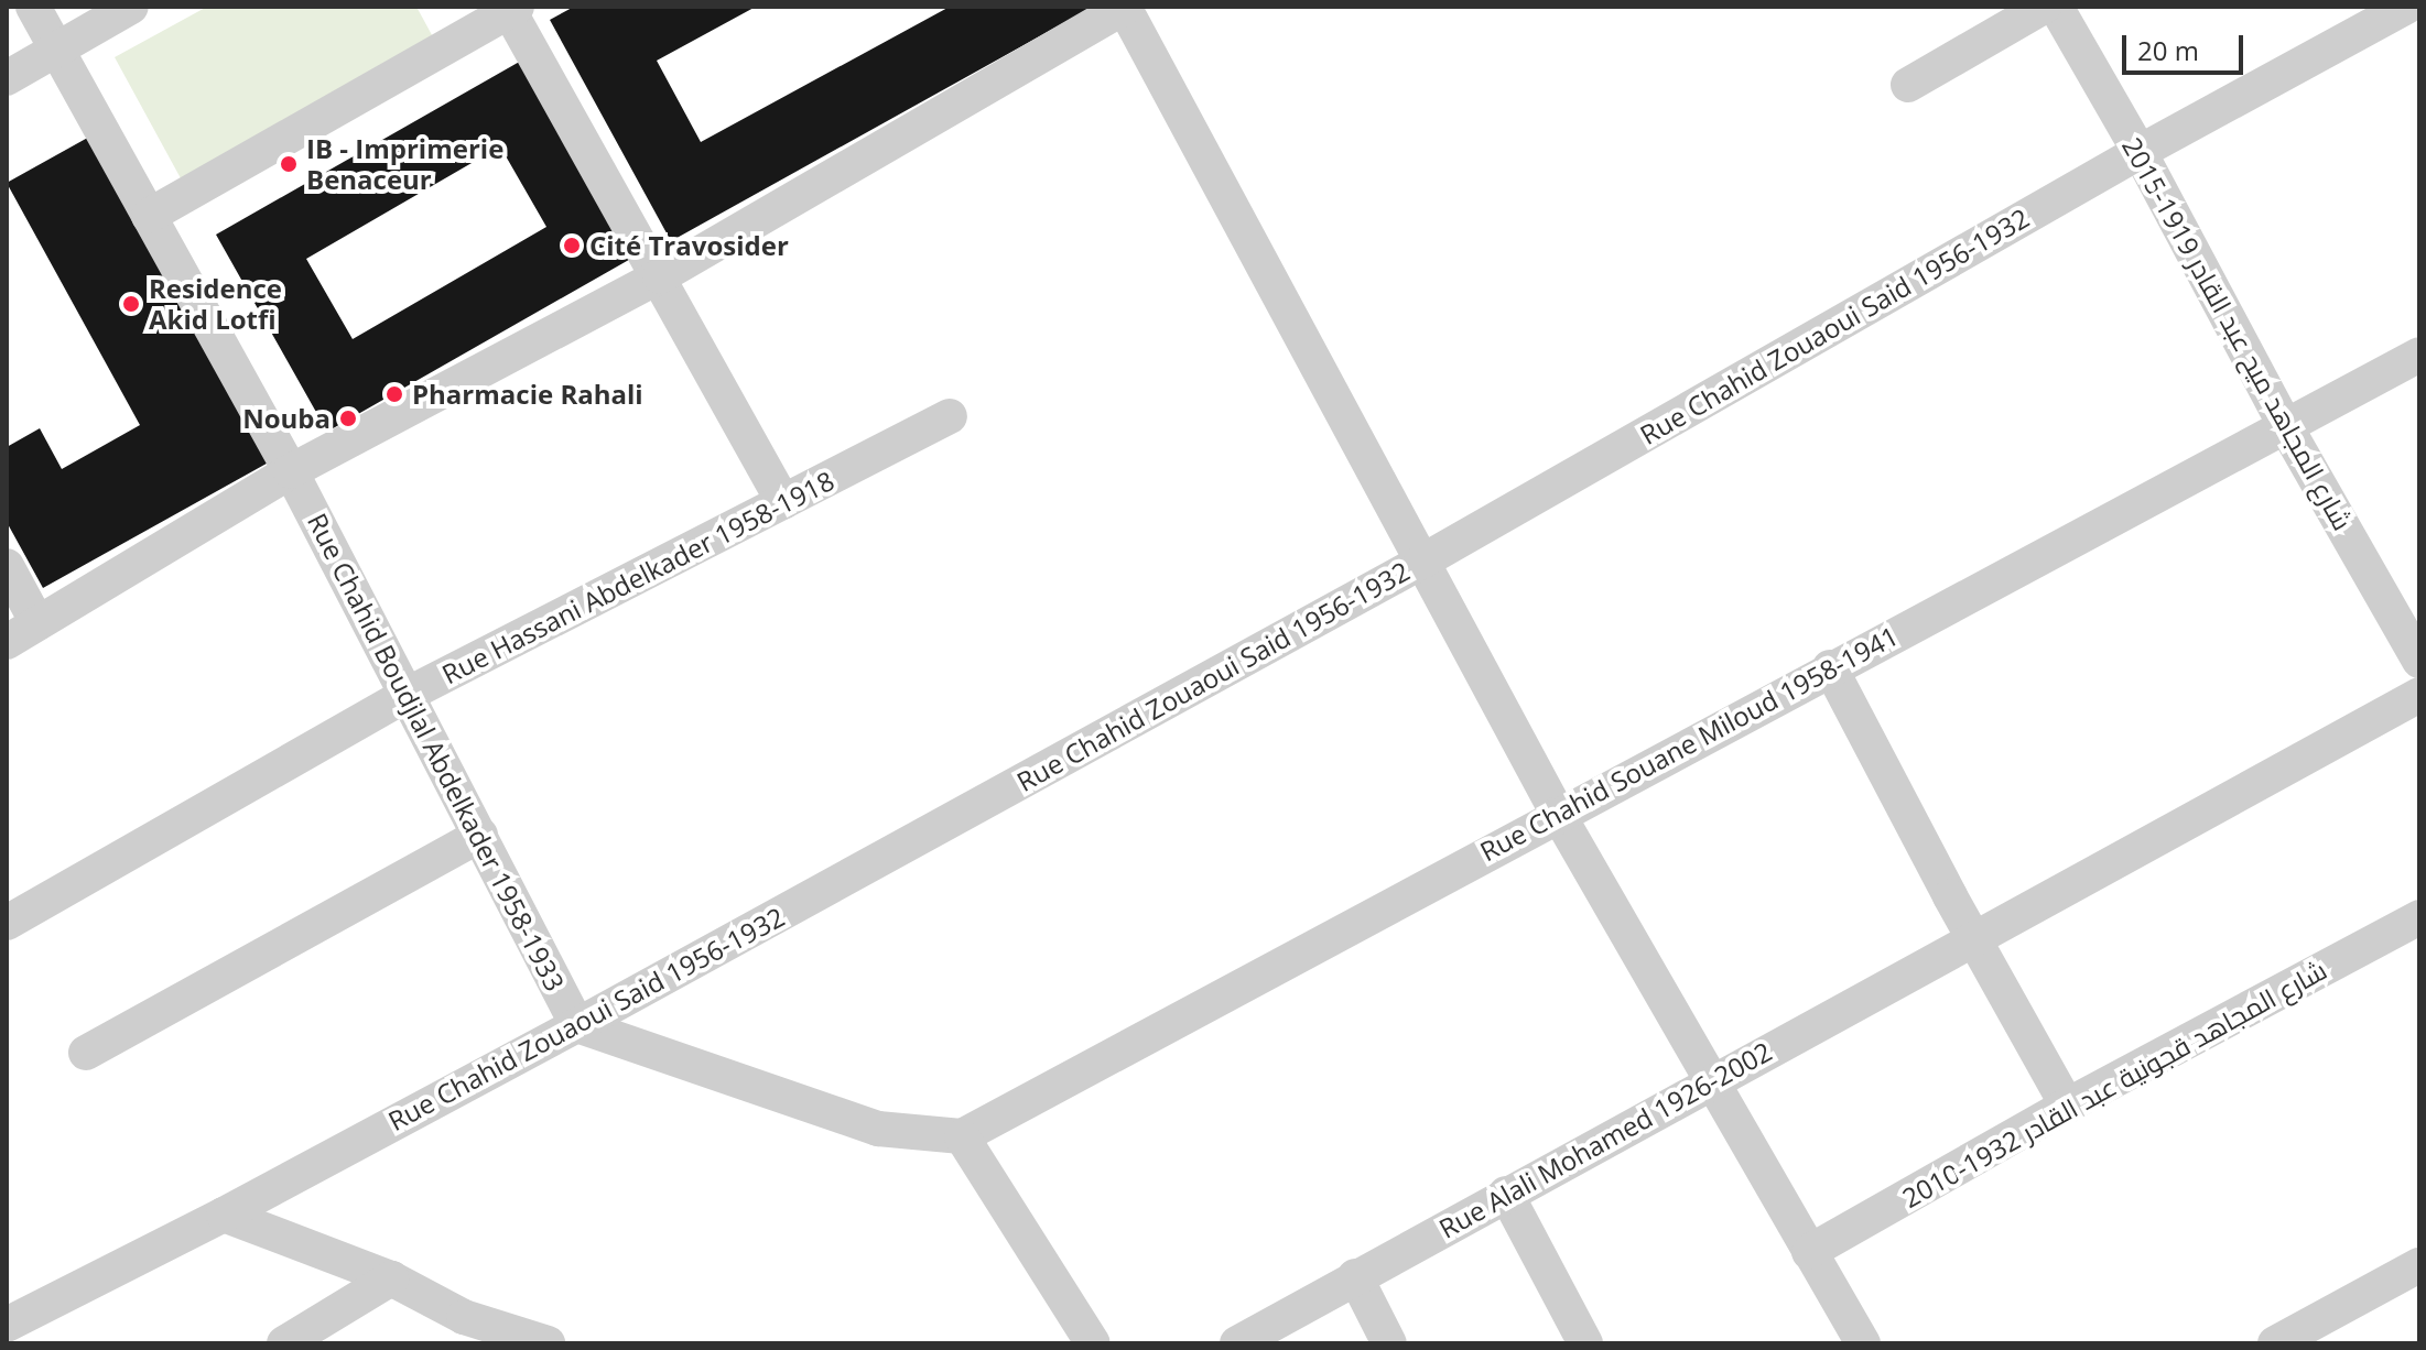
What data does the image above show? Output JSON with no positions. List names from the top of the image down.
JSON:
{
  "streets": {
    "street": [
      "Rue Chahid Zouaoui Said 1956-1932",
      "شارع المجاهد ميح عبد القادر 1919-2015",
      "Rue Hassani Abdelkader 1958-1918",
      "Rue Chahid Souane Miloud 1958-1941",
      "Rue Chahid Boudjlal Abdelkader 1958-1933",
      "شارع المجاهد قجونية عبد القادر 1932-2010",
      "Rue Alali Mohamed 1926-2002"
    ]
  },
  "crossings": [
    ["Rue Chahid Zouaoui Said 1956-1932", "شارع المجاهد ميح عبد القادر 1919-2015"],
    ["Rue Chahid Zouaoui Said 1956-1932", "Rue Chahid Boudjlal Abdelkader 1958-1933"],
    ["شارع المجاهد ميح عبد القادر 1919-2015", "Rue Chahid Souane Miloud 1958-1941"],
    ["Rue Hassani Abdelkader 1958-1918", "Rue Chahid Boudjlal Abdelkader 1958-1933"]
  ],
  "places": [
    "IB - Imprimerie Benaceur",
    "Cité Travosider",
    "Residence Akid Lotfi",
    "Pharmacie Rahali",
    "Nouba"
  ],
  "scale_bar": "20 m"
}
